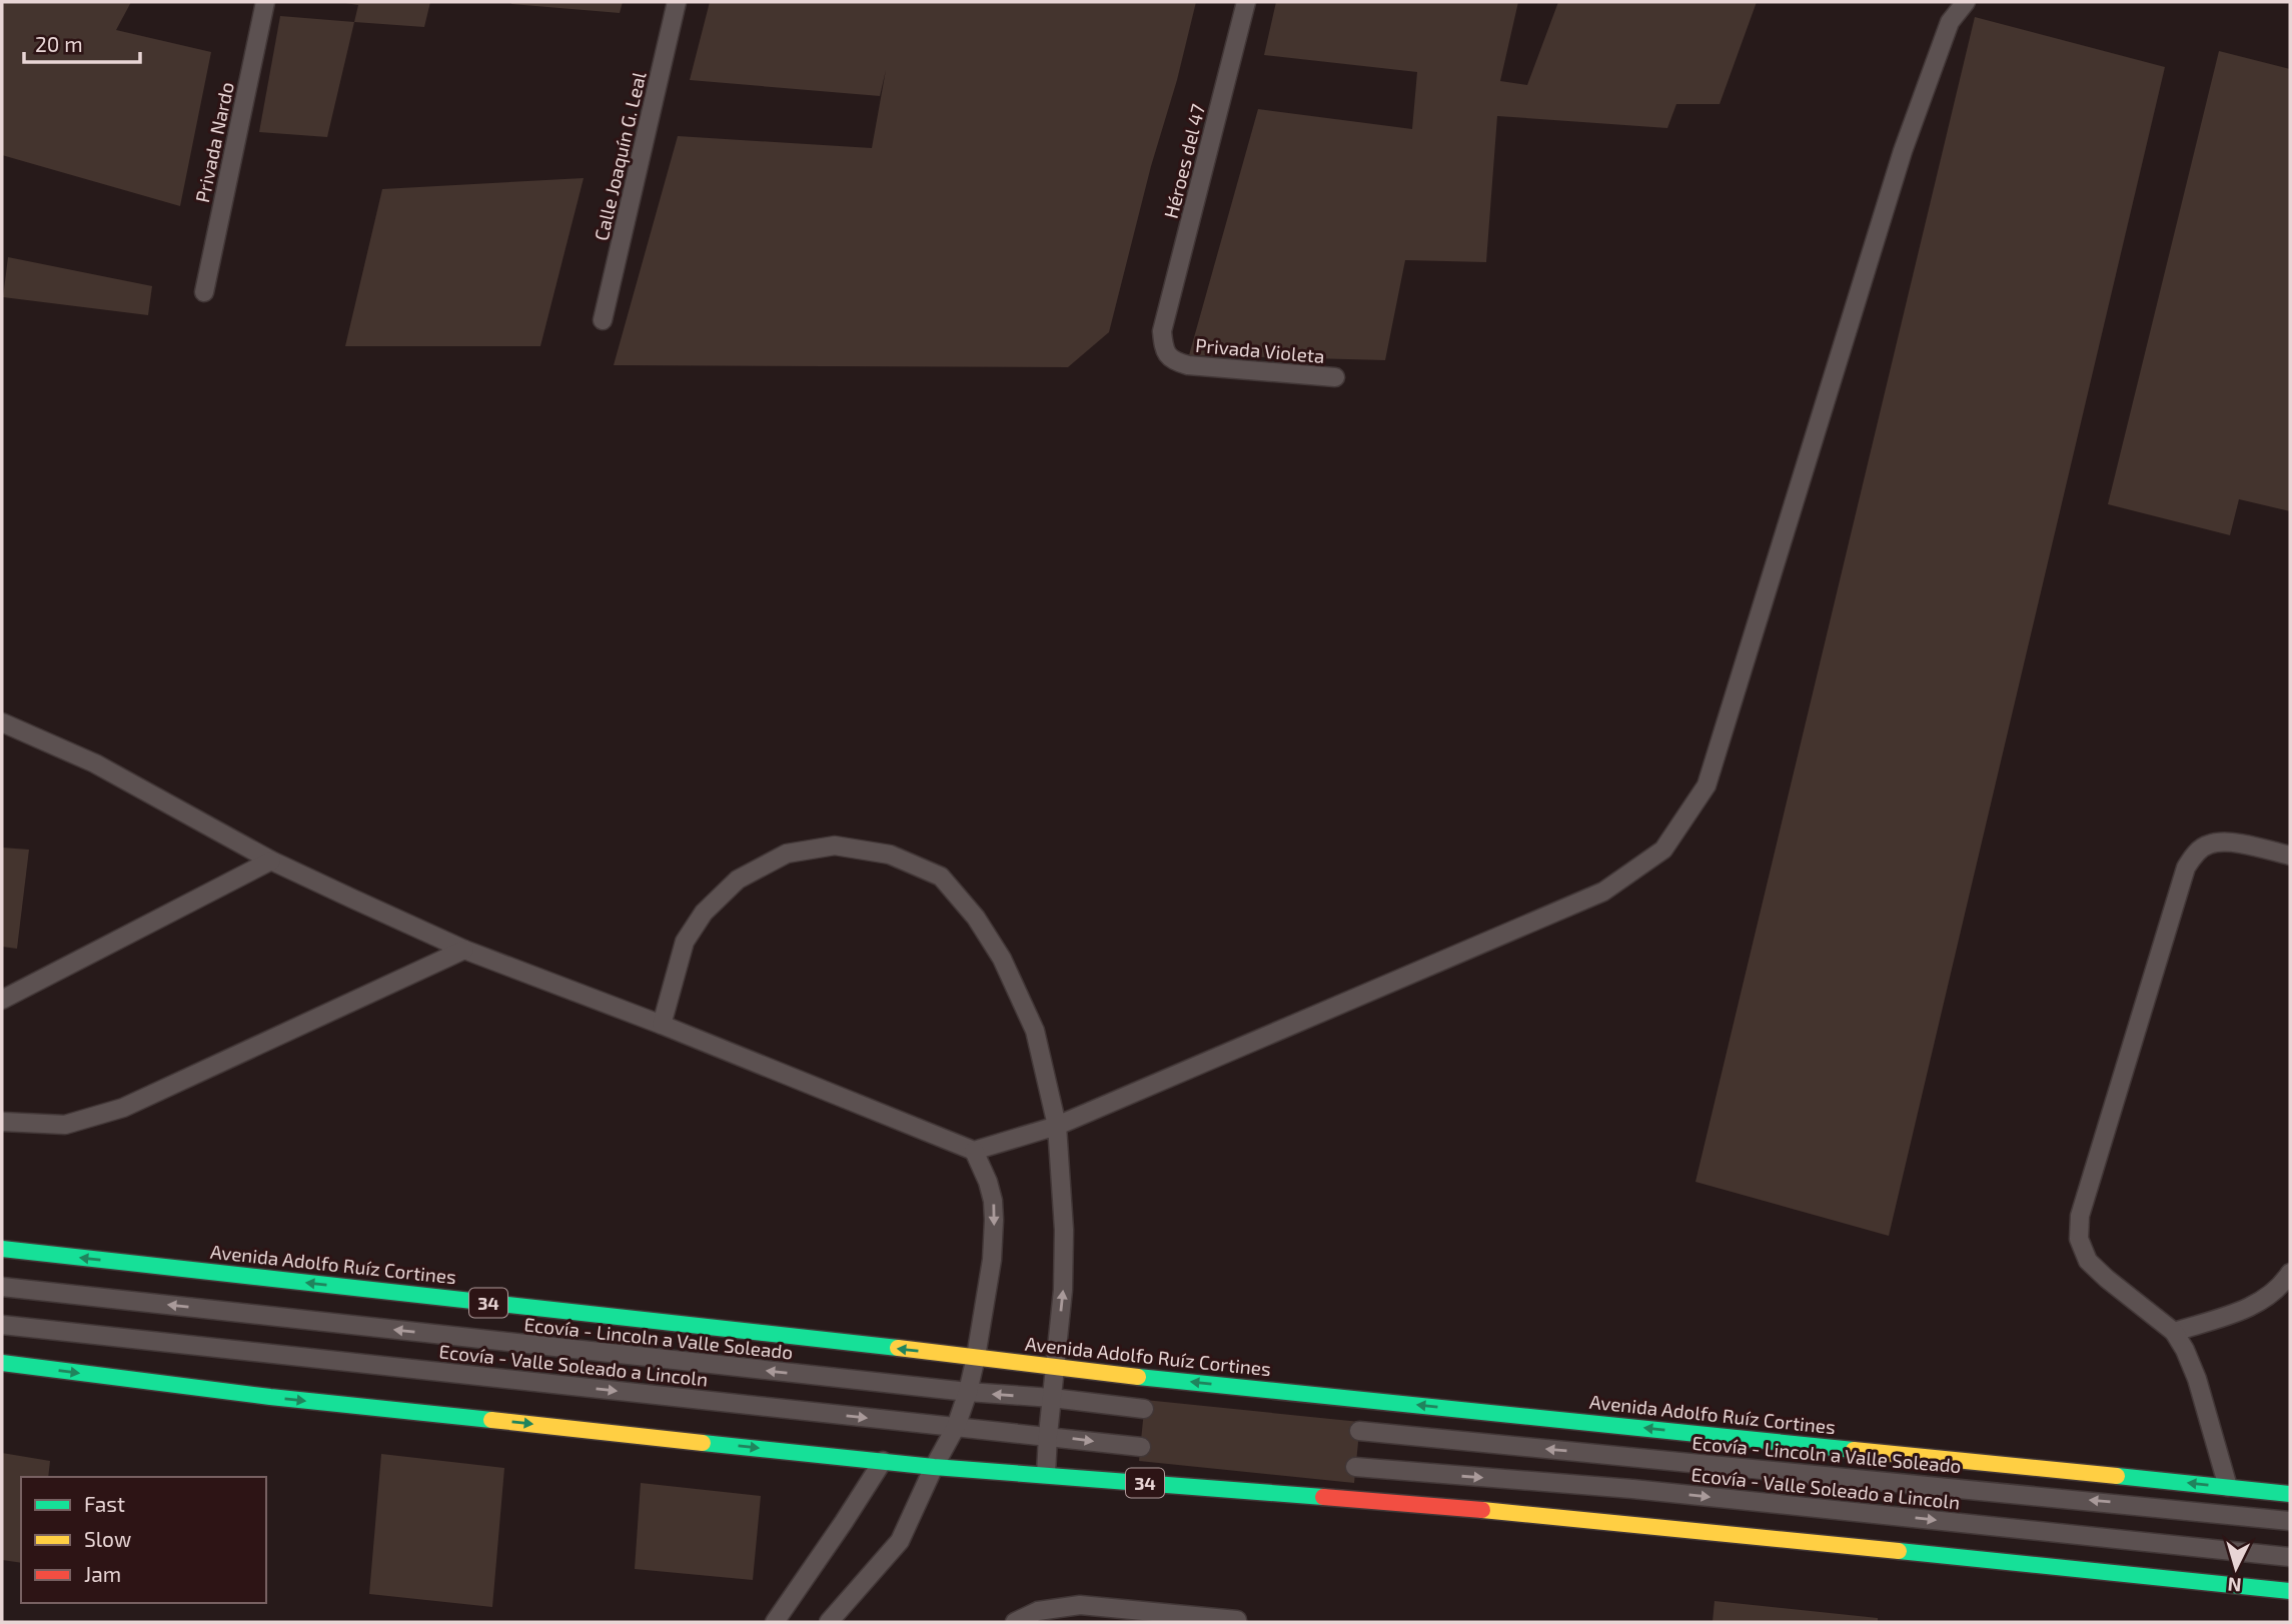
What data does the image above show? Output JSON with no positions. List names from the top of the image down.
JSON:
{
  "streets": {
    "main road": ["Avenida Adolfo Ruíz Cortines", "34"],
    "lane": [
      "Privada Nardo",
      "Calle Joaquín G. Leal",
      "Héroes del 47",
      "Privada Violeta",
      "Ecovía - Lincoln a Valle Soleado",
      "Ecovía - Valle Soleado a Lincoln"
    ]
  },
  "crossings": [
    ["Héroes del 47", "Privada Violeta"]
  ],
  "one_way": ["Ecovía - Lincoln a Valle Soleado", "Ecovía - Valle Soleado a Lincoln"],
  "legend": ["Fast", "Slow", "Jam"],
  "scale_bar": "20 m",
  "north": "bottom"
}
